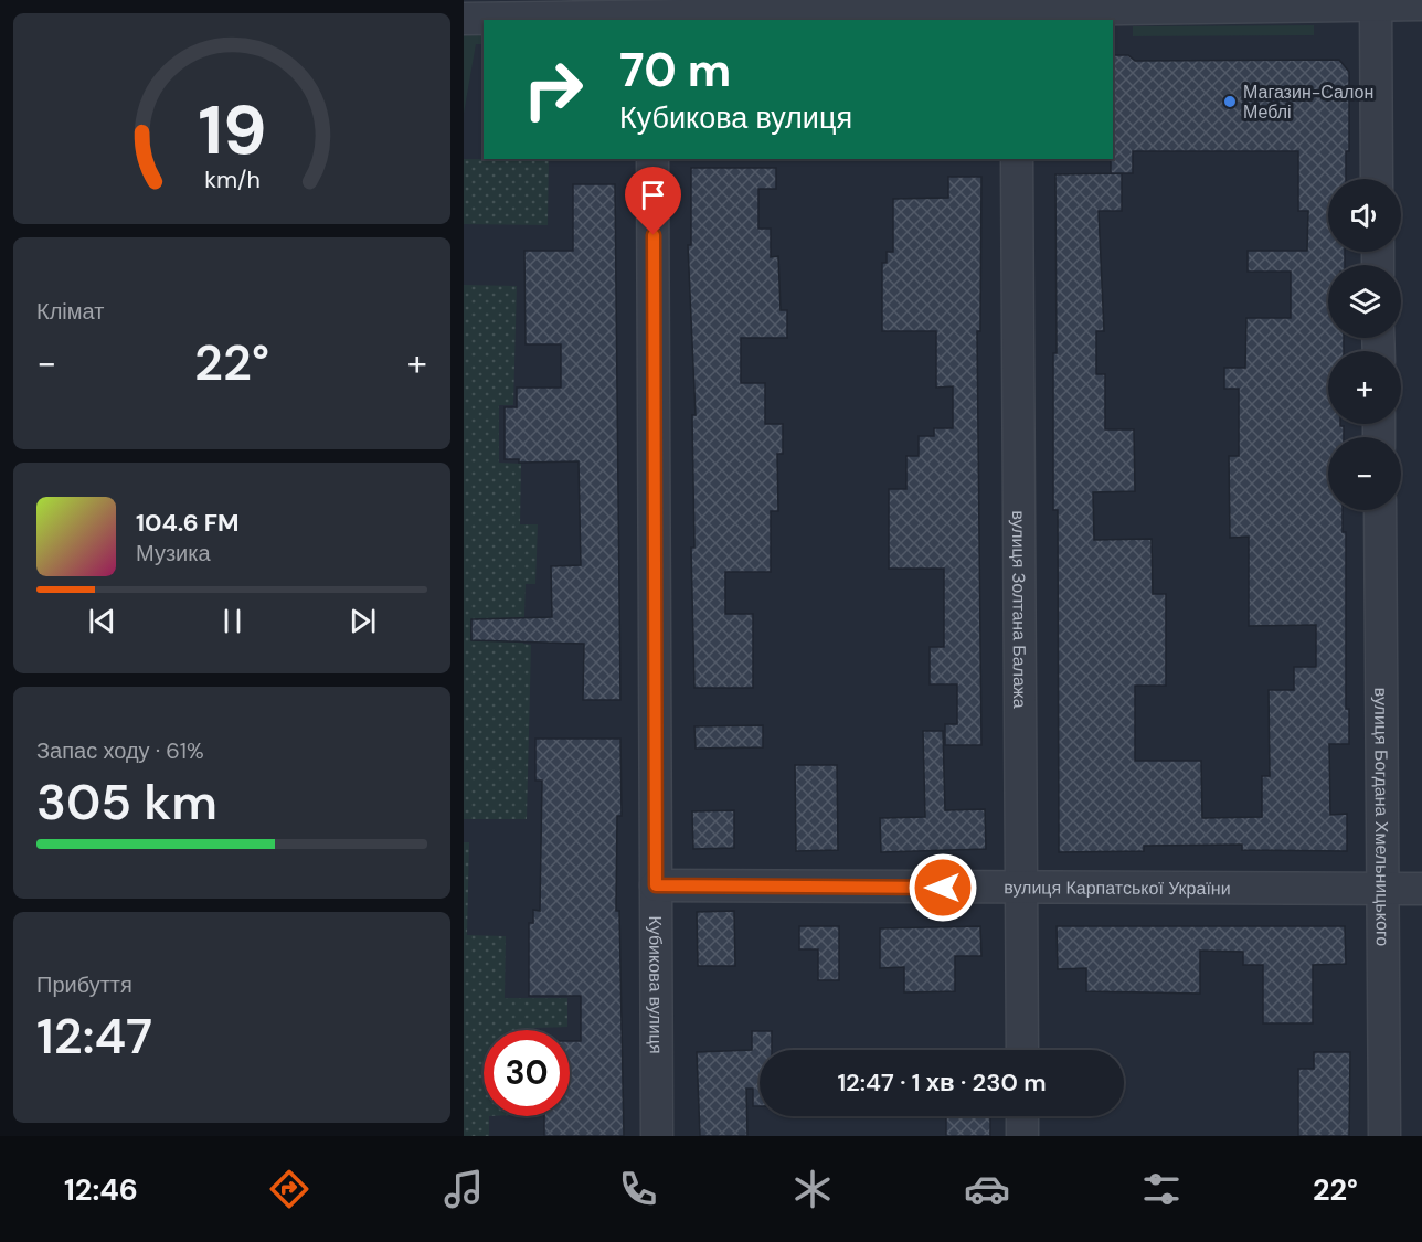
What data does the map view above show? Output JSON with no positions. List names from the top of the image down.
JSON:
{
  "streets": {
    "street": [
      "вулиця Золтана Балажа",
      "вулиця Богдана Хмельницького",
      "вулиця Карпатської України",
      "Кубикова вулиця"
    ]
  },
  "crossings": [
    ["вулиця Золтана Балажа", "вулиця Карпатської України"],
    ["вулиця Богдана Хмельницького", "вулиця Карпатської України"],
    ["вулиця Карпатської України", "Кубикова вулиця"]
  ],
  "places": ["Магазин-Салон Меблі"],
  "page": {
    "turn": ["70 m", "Кубикова вулиця"],
    "map_buttons": ["+", "−"],
    "tile": [
      "Клімат",
      ["Запас ходу · 61%", "305 km"],
      ["Прибуття", "12:47"]
    ],
    "heat": ["−", "22°", "+"],
    "song": ["104.6 FM", "Музика"],
    "limit": "30",
    "trip": "12:47 · 1 хв · 230 m",
    "tabs": ["12:46", "22°"],
    "gauge": ["19", "km/h"]
  }
}
